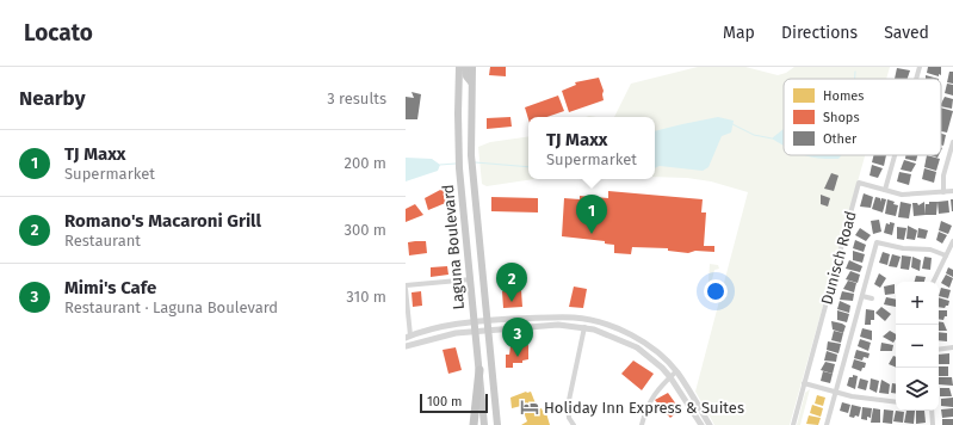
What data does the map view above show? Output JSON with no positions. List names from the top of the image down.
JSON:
{
  "streets": {
    "main road": ["Laguna Boulevard"],
    "street": ["Dunisch Road"]
  },
  "places": {
    "hotel": ["Holiday Inn Express & Suites"]
  },
  "legend": ["Homes", "Shops", "Other"],
  "scale_bar": "100 m",
  "page": {
    "header": "Locato",
    "nav": ["Map", "Directions", "Saved"],
    "heading": ["Nearby", "3 results"],
    "popup": ["TJ Maxx", "Supermarket"],
    "list": [
      {
        "mark": "1",
        "name": "TJ Maxx",
        "note": "Supermarket",
        "value": "200 m"
      },
      {
        "mark": "2",
        "name": "Romano's Macaroni Grill",
        "note": "Restaurant",
        "value": "300 m"
      },
      {
        "mark": "3",
        "name": "Mimi's Cafe",
        "note": "Restaurant · Laguna Boulevard",
        "value": "310 m"
      }
    ],
    "pins": ["1", "2", "3"],
    "map_buttons": ["+", "−"],
    "scale": "100 m"
  }
}
